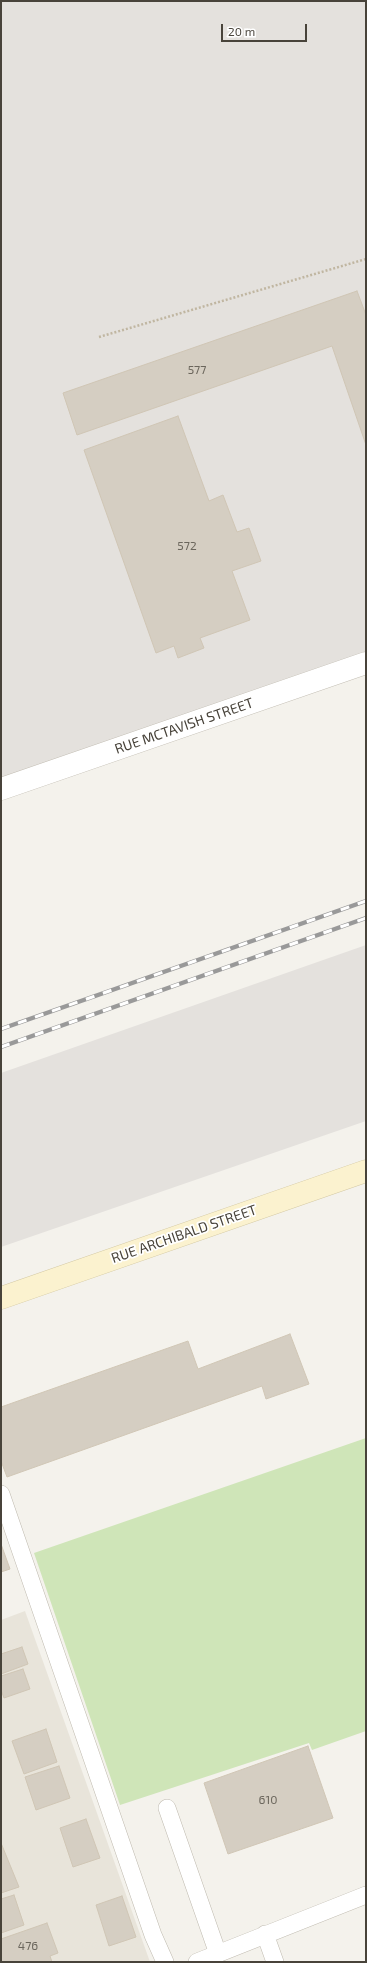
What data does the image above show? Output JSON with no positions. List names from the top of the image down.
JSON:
{
  "streets": {
    "main road": ["RUE ARCHIBALD STREET"],
    "street": ["RUE MCTAVISH STREET"]
  },
  "house_numbers": [
    "577",
    "572",
    "610",
    "476"
  ],
  "scale_bar": "20 m"
}
